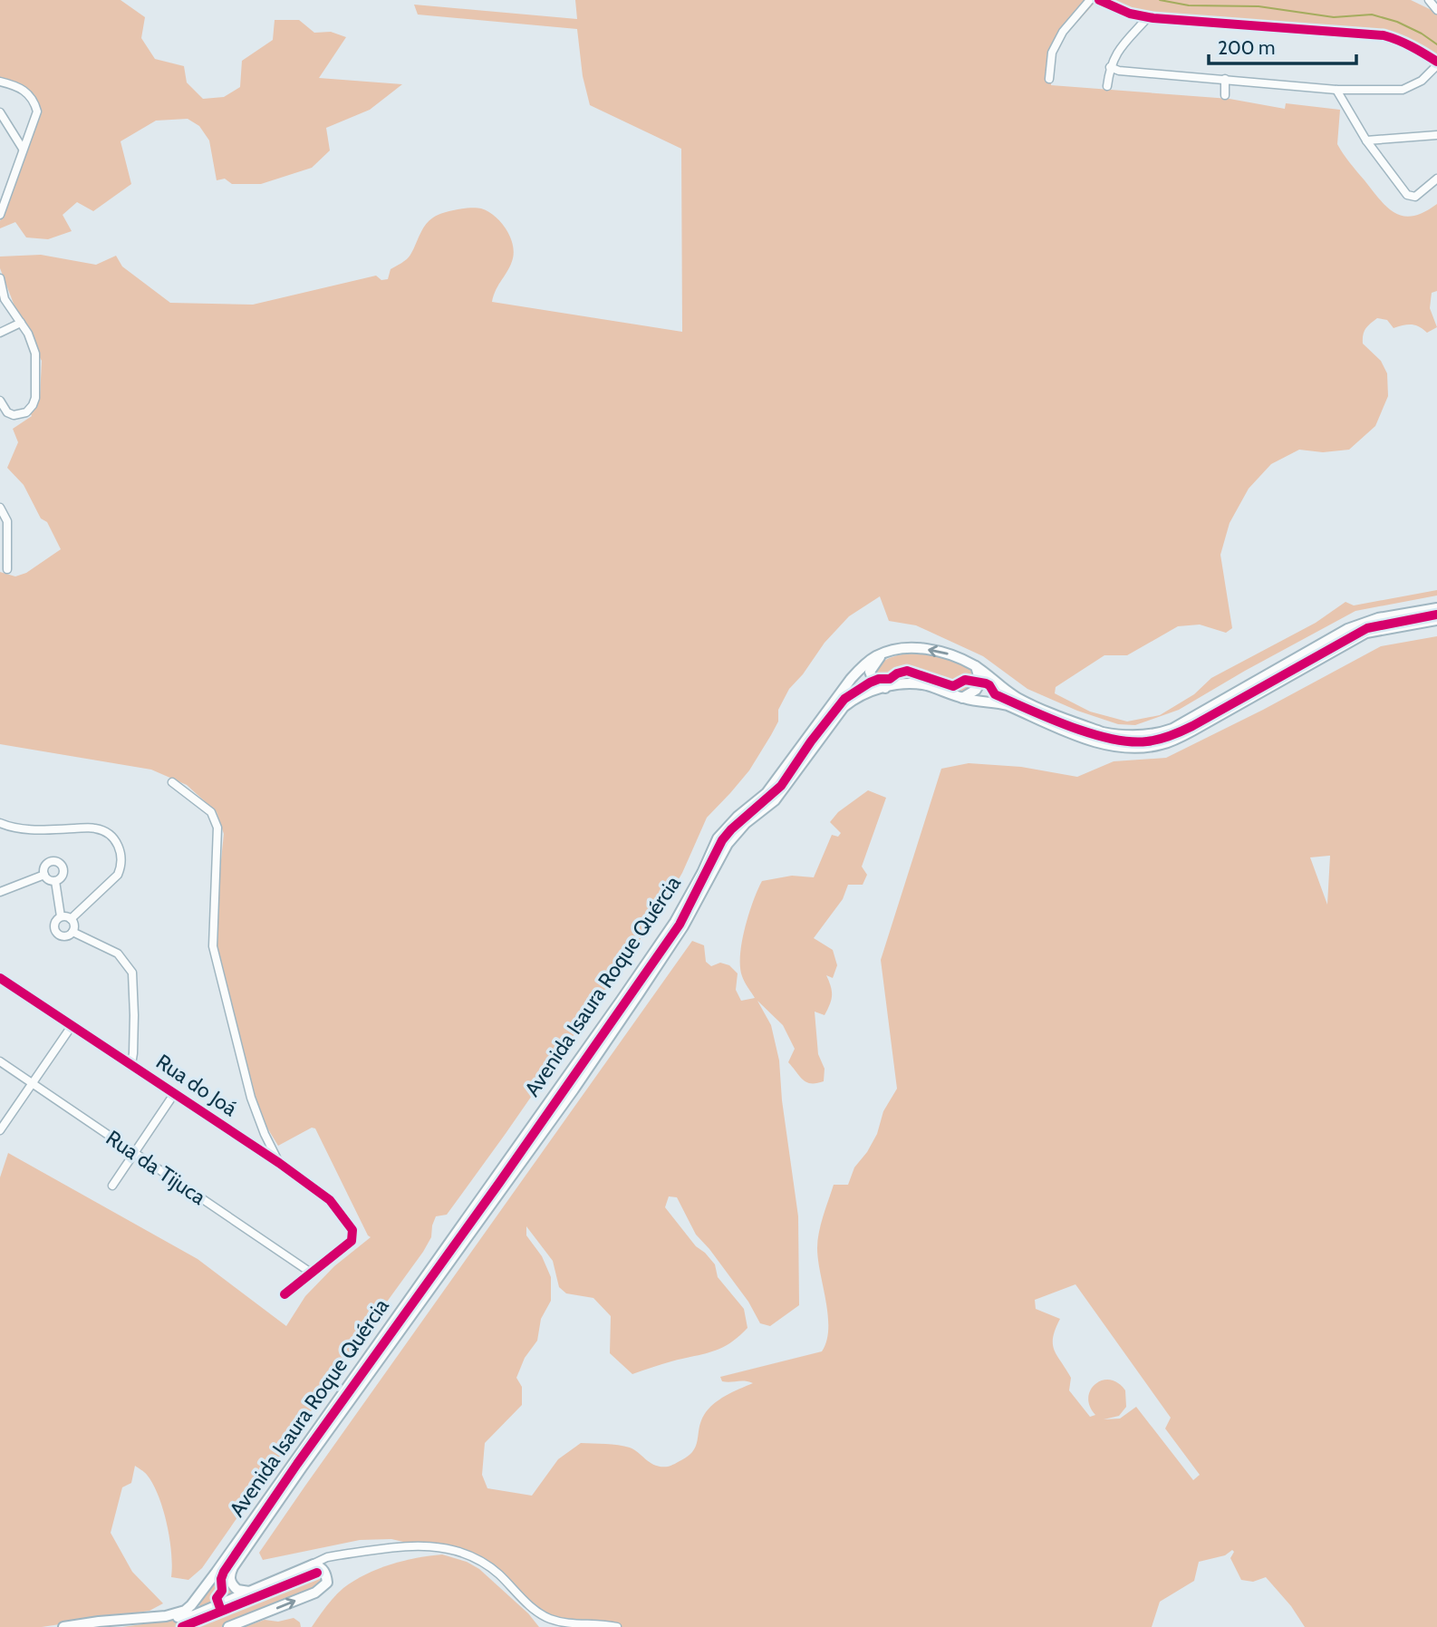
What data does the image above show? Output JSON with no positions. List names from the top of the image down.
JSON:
{
  "streets": {
    "main road": ["Avenida Isaura Roque Quércia"],
    "street": ["Rua do Joá", "Rua da Tijuca"]
  },
  "crossings": [
    ["Rua do Joá", "Rua da Tijuca"]
  ],
  "scale_bar": "200 m"
}
